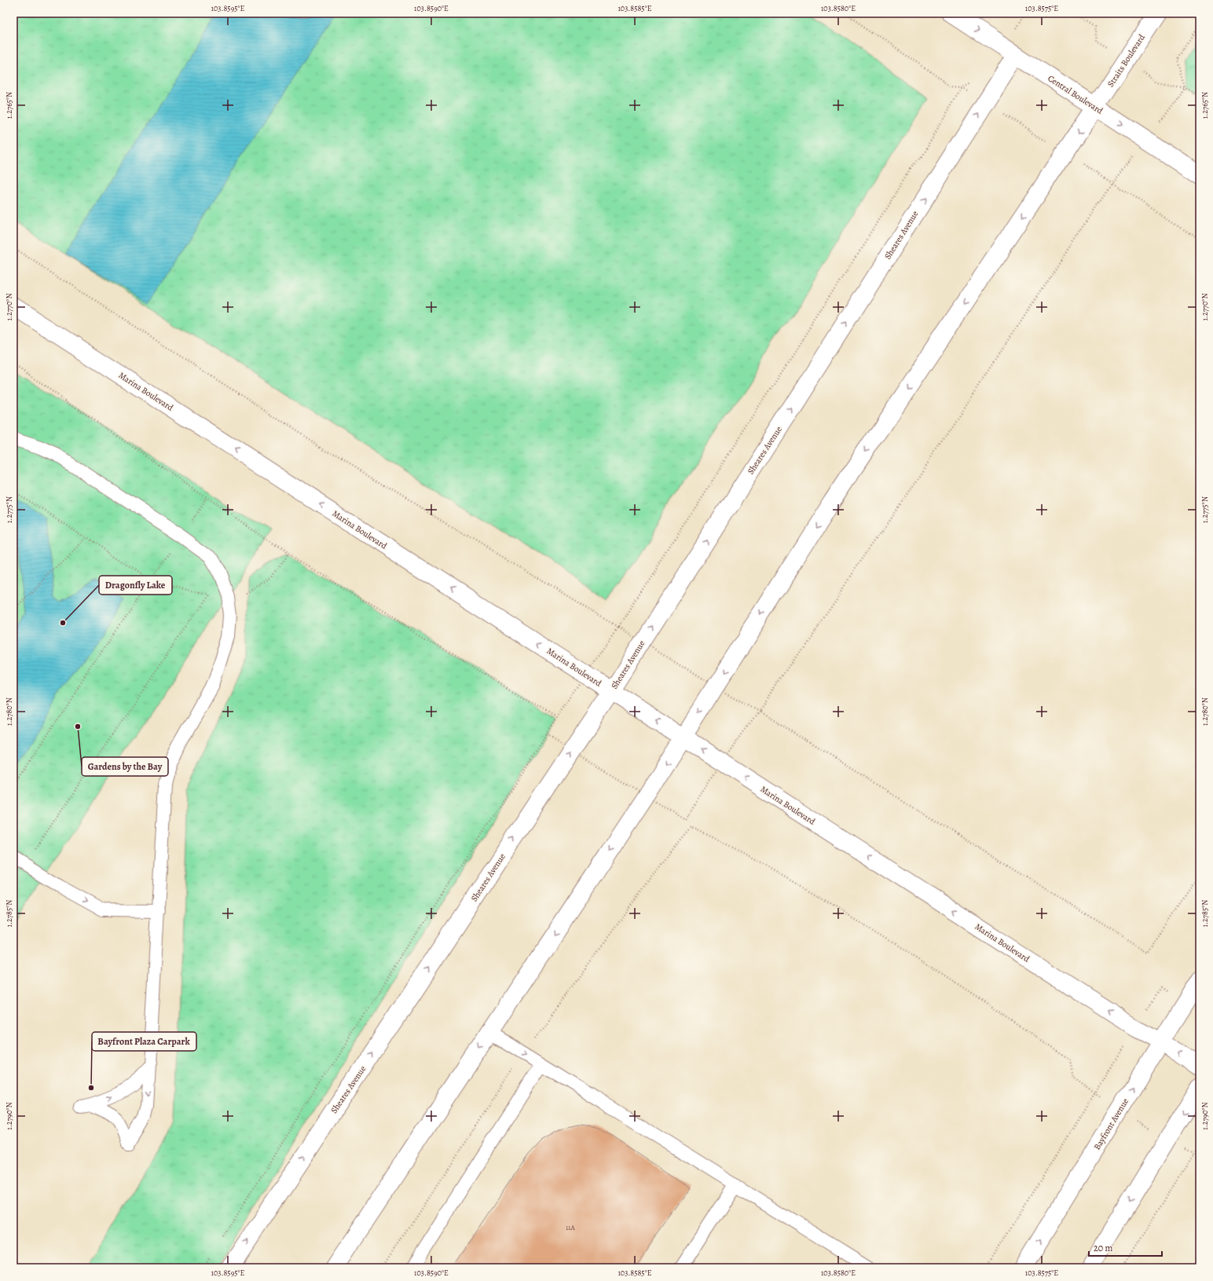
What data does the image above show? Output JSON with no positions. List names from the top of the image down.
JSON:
{
  "streets": {
    "main road": [
      "Straits Boulevard",
      "Central Boulevard",
      "Sheares Avenue",
      "Marina Boulevard",
      "Bayfront Avenue"
    ]
  },
  "crossings": [
    ["Straits Boulevard", "Central Boulevard"],
    ["Central Boulevard", "Sheares Avenue"],
    ["Sheares Avenue", "Marina Boulevard"],
    ["Marina Boulevard", "Bayfront Avenue"]
  ],
  "one_way": ["Central Boulevard", "Marina Boulevard"],
  "places": ["Dragonfly Lake", "Gardens by the Bay", "Bayfront Plaza Carpark"],
  "house_numbers": ["11A"],
  "scale_bar": "20 m",
  "coordinates": [
    "103.8595°E",
    "103.8590°E",
    "103.8585°E",
    "103.8580°E",
    "103.8575°E",
    "1.2765°N",
    "1.2770°N",
    "1.2775°N",
    "1.2780°N",
    "1.2785°N",
    "1.2790°N"
  ]
}
